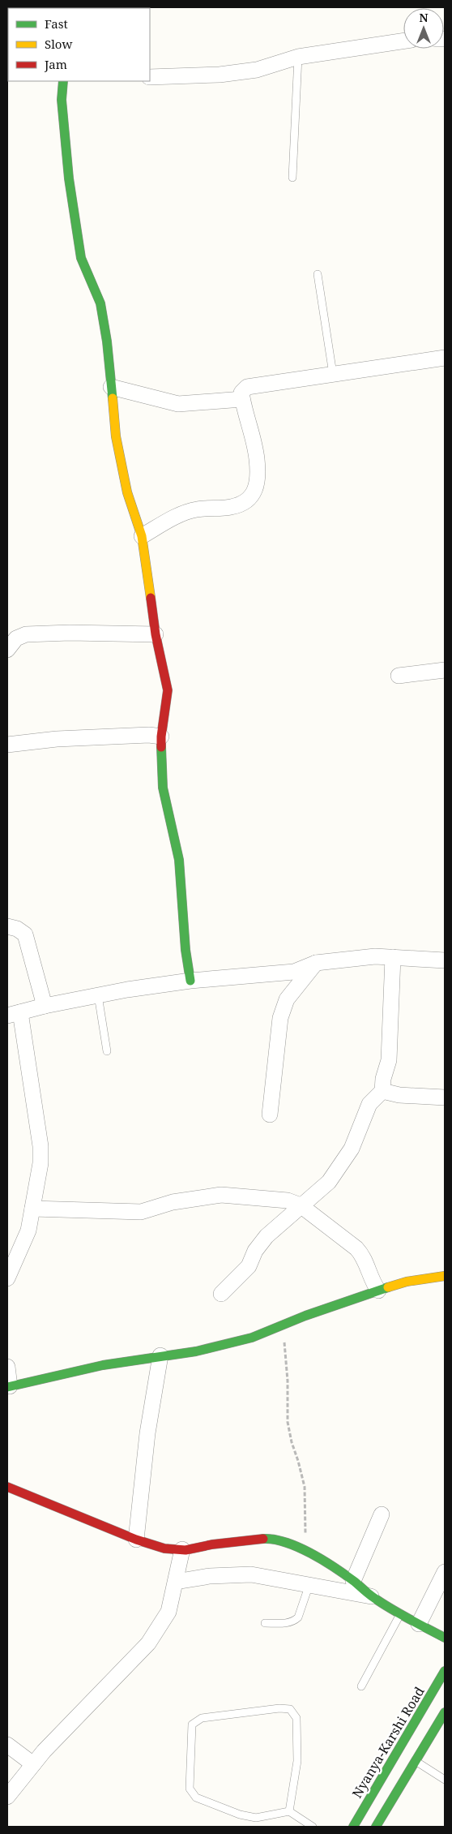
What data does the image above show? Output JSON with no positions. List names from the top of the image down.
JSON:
{
  "streets": {
    "street": ["Nyanya-Karshi Road"]
  },
  "legend": ["Fast", "Slow", "Jam"],
  "north": "top"
}
